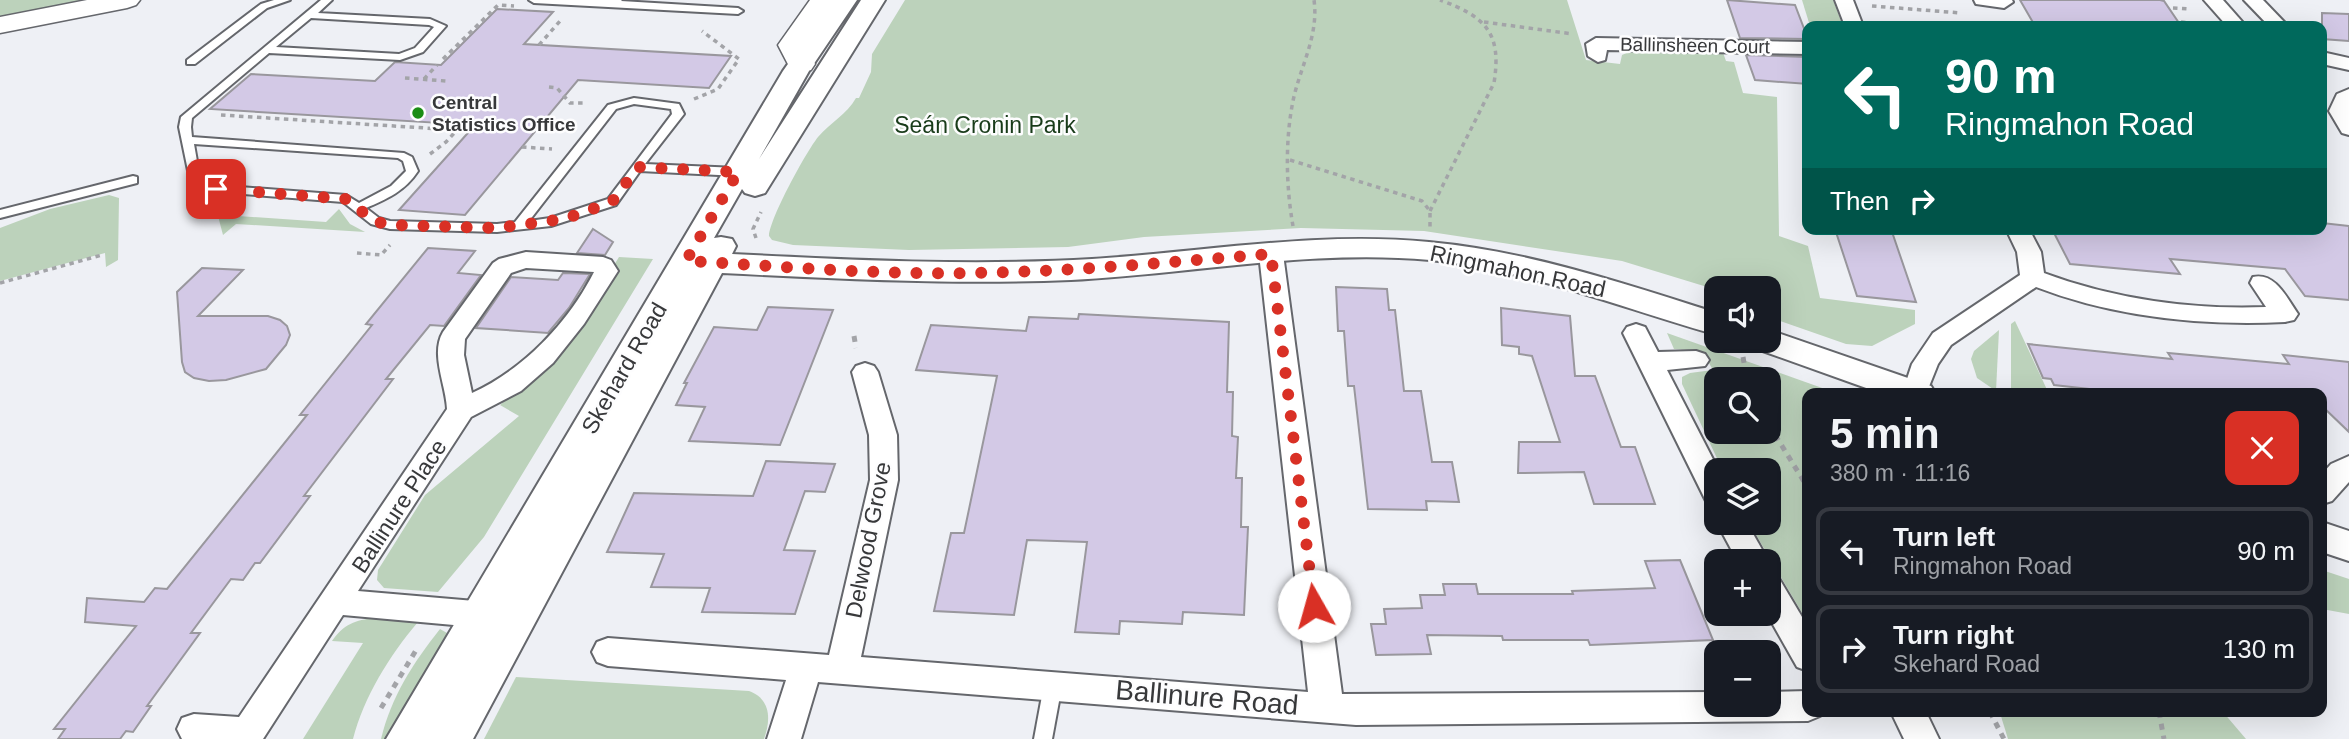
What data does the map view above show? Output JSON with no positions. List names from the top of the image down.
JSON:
{
  "streets": {
    "street": [
      "Ballinsheen Court",
      "Ringmahon Road",
      "Skehard Road",
      "Ballinure Place",
      "Delwood Grove",
      "Ballinure Road"
    ]
  },
  "crossings": [
    ["Ringmahon Road", "Skehard Road"],
    ["Skehard Road", "Ballinure Place"],
    ["Delwood Grove", "Ballinure Road"]
  ],
  "parks": ["Seán Cronin Park"],
  "places": ["Central Statistics Office"],
  "page": {
    "turn": ["90 m", "Ringmahon Road"],
    "then": "Then",
    "map_buttons": ["+", "−"],
    "heading": ["5 min", "380 m · 11:16"],
    "list": [
      {
        "name": "Turn left",
        "note": "Ringmahon Road",
        "value": "90 m"
      },
      {
        "name": "Turn right",
        "note": "Skehard Road",
        "value": "130 m"
      }
    ]
  }
}
